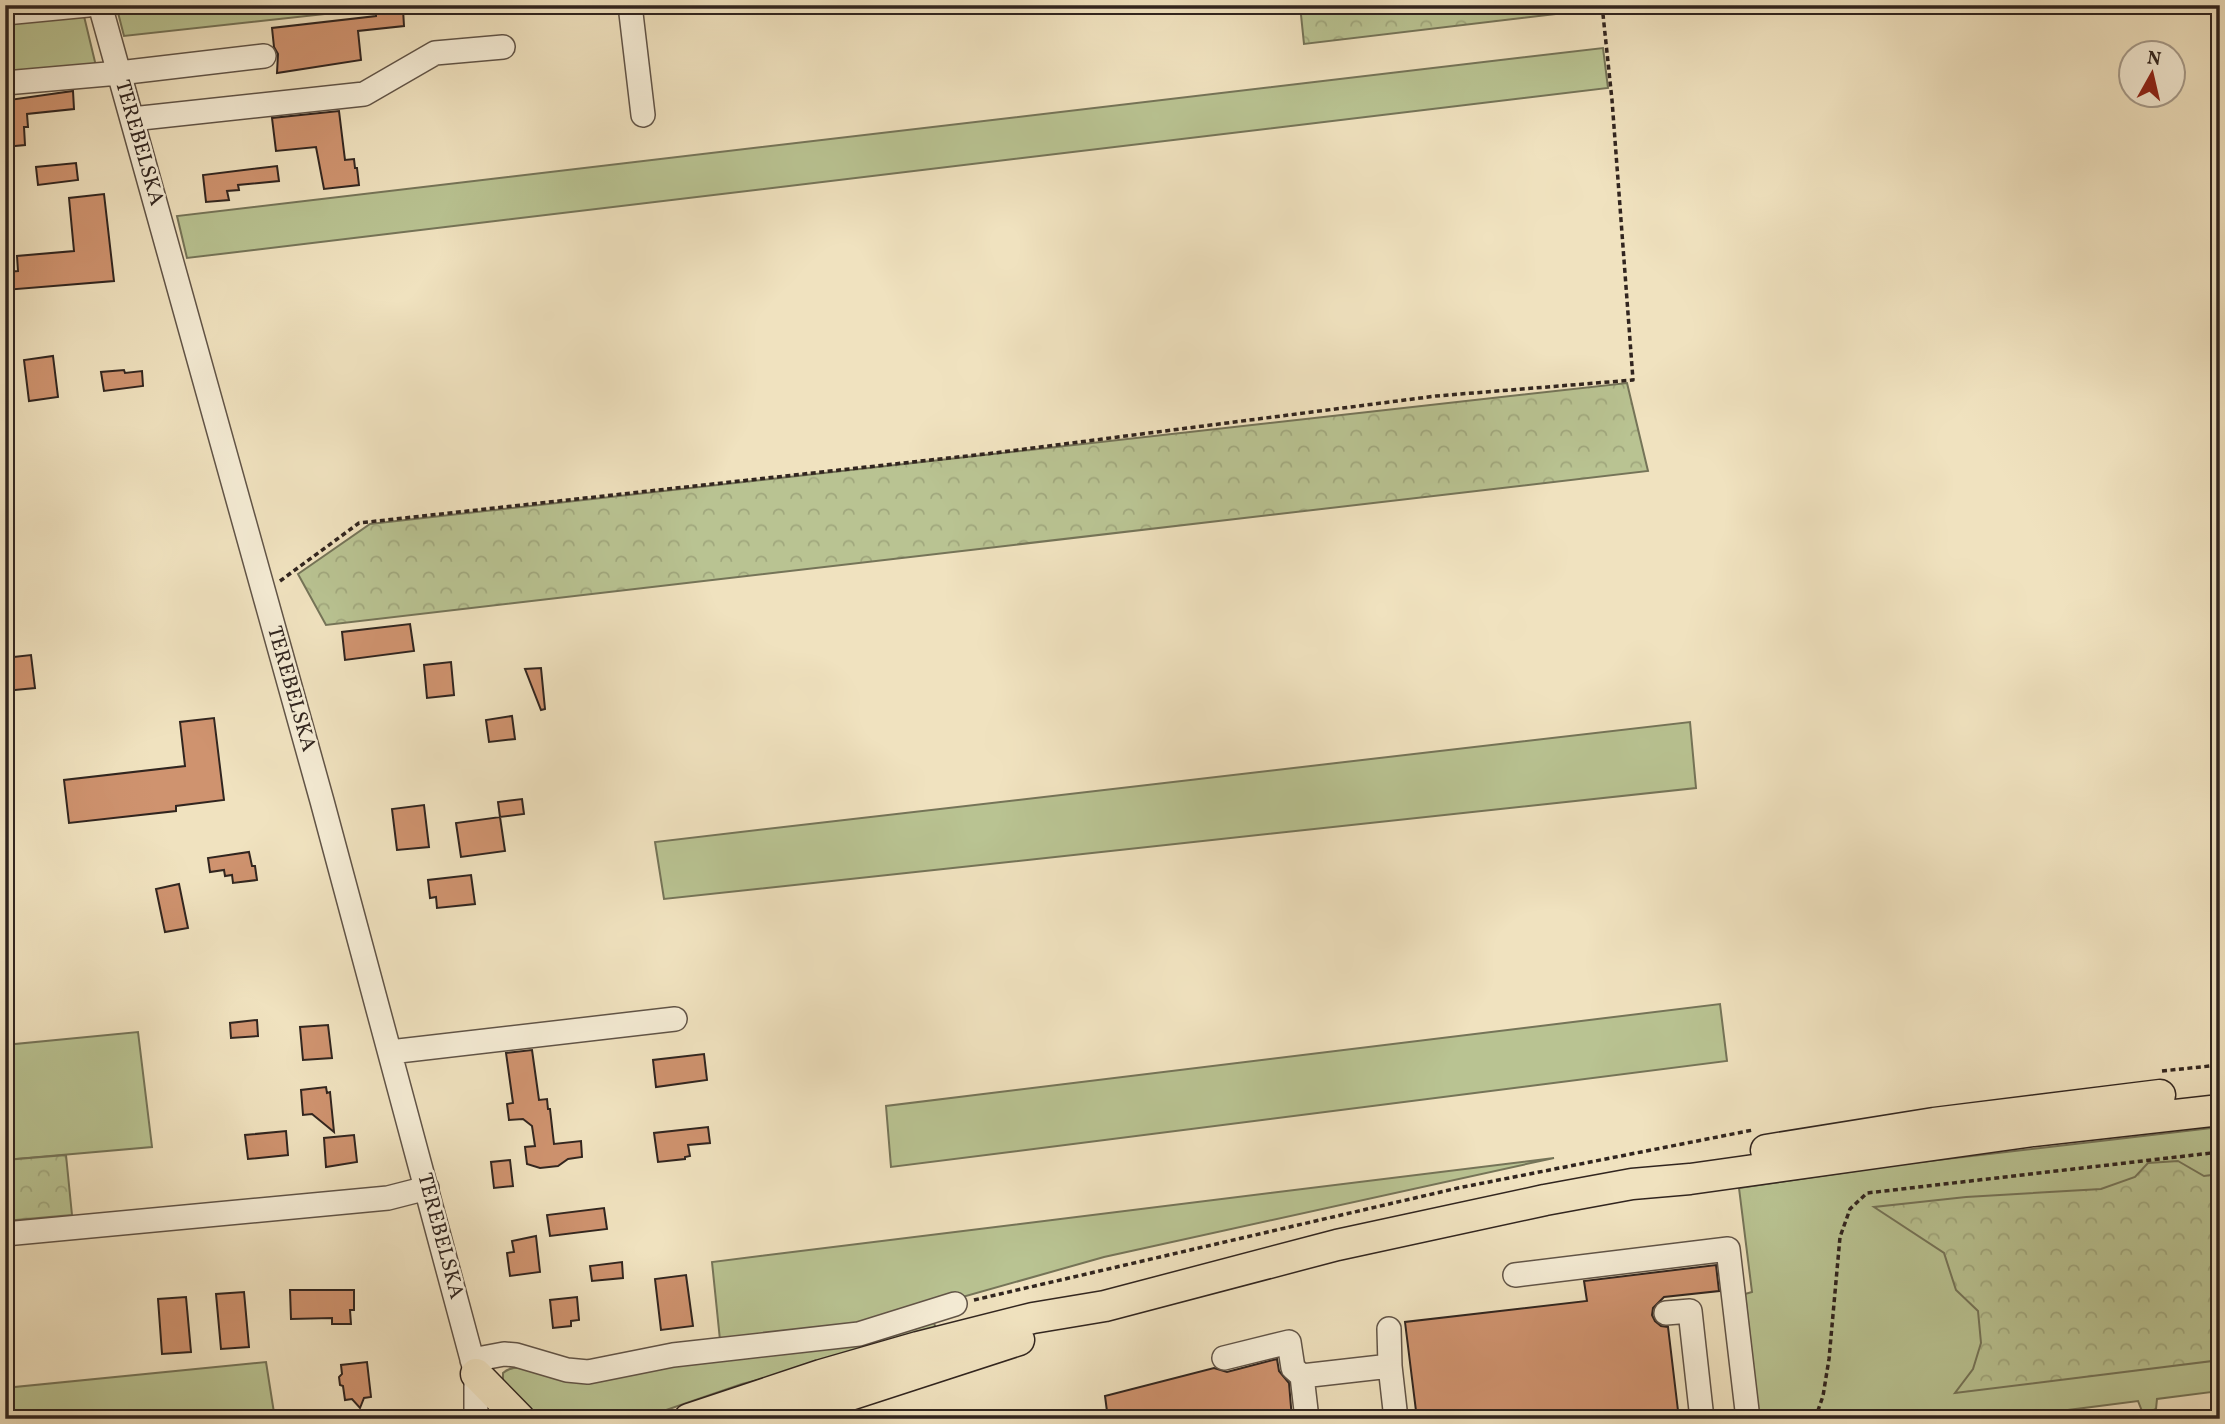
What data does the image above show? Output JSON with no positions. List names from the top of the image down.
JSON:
{
  "streets": {
    "street": ["TEREBELSKA"]
  },
  "north": "top"
}
